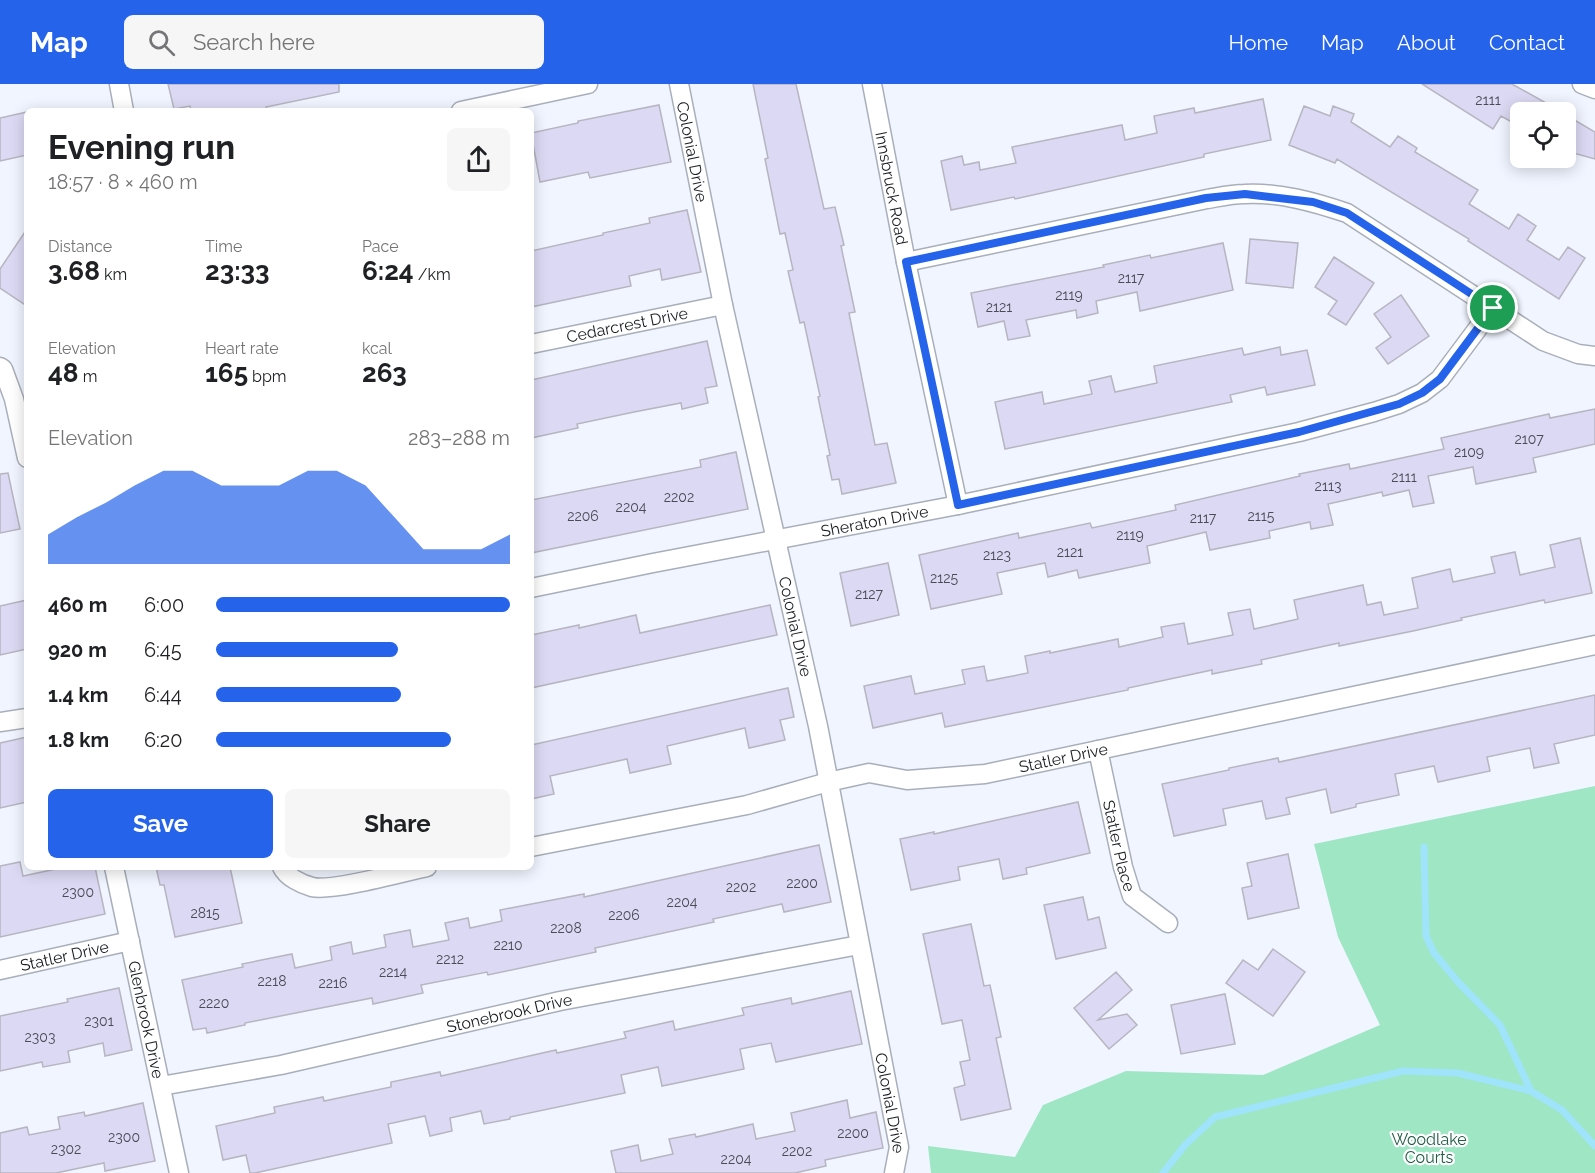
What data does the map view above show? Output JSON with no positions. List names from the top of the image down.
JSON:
{
  "streets": {
    "street": [
      "Colonial Drive",
      "Innsbruck Road",
      "Cedarcrest Drive",
      "Sheraton Drive",
      "Statler Drive",
      "Statler Place",
      "Stonebrook Drive",
      "Glenbrook Drive"
    ]
  },
  "crossings": [
    ["Colonial Drive", "Cedarcrest Drive"],
    ["Colonial Drive", "Sheraton Drive"],
    ["Colonial Drive", "Statler Drive"],
    ["Colonial Drive", "Stonebrook Drive"],
    ["Innsbruck Road", "Sheraton Drive"],
    ["Statler Drive", "Statler Place"],
    ["Statler Drive", "Glenbrook Drive"],
    ["Stonebrook Drive", "Glenbrook Drive"]
  ],
  "parks": ["Woodlake Courts"],
  "house_numbers": [
    "2111",
    "2117",
    "2119",
    "2121",
    "2107",
    "2109",
    "2111",
    "2113",
    "2202",
    "2204",
    "2206",
    "2115",
    "2117",
    "2119",
    "2121",
    "2123",
    "2125",
    "2127",
    "2200",
    "2202",
    "2300",
    "2204",
    "2815",
    "2206",
    "2208",
    "2210",
    "2212",
    "2214",
    "2218",
    "2216",
    "2220",
    "2301",
    "2303",
    "2200",
    "2300",
    "2302",
    "2202",
    "2204"
  ],
  "page": {
    "header": "Map",
    "search": "Search here",
    "nav": [
      "Home",
      "Map",
      "About",
      "Contact"
    ],
    "heading": ["Evening run", "18:57 · 8 × 460 m"],
    "stats": [
      ["Distance", "3.68 km"],
      ["Time", "23:33"],
      ["Pace", "6:24 /km"],
      ["Elevation", "48 m"],
      ["Heart rate", "165 bpm"],
      ["kcal", "263"]
    ],
    "chart": ["Elevation", "283–288 m"],
    "list": [
      {
        "name": "460 m",
        "note": "6:00"
      },
      {
        "name": "920 m",
        "note": "6:45"
      },
      {
        "name": "1.4 km",
        "note": "6:44"
      },
      {
        "name": "1.8 km",
        "note": "6:20"
      }
    ],
    "buttons": ["Save", "Share"]
  }
}
